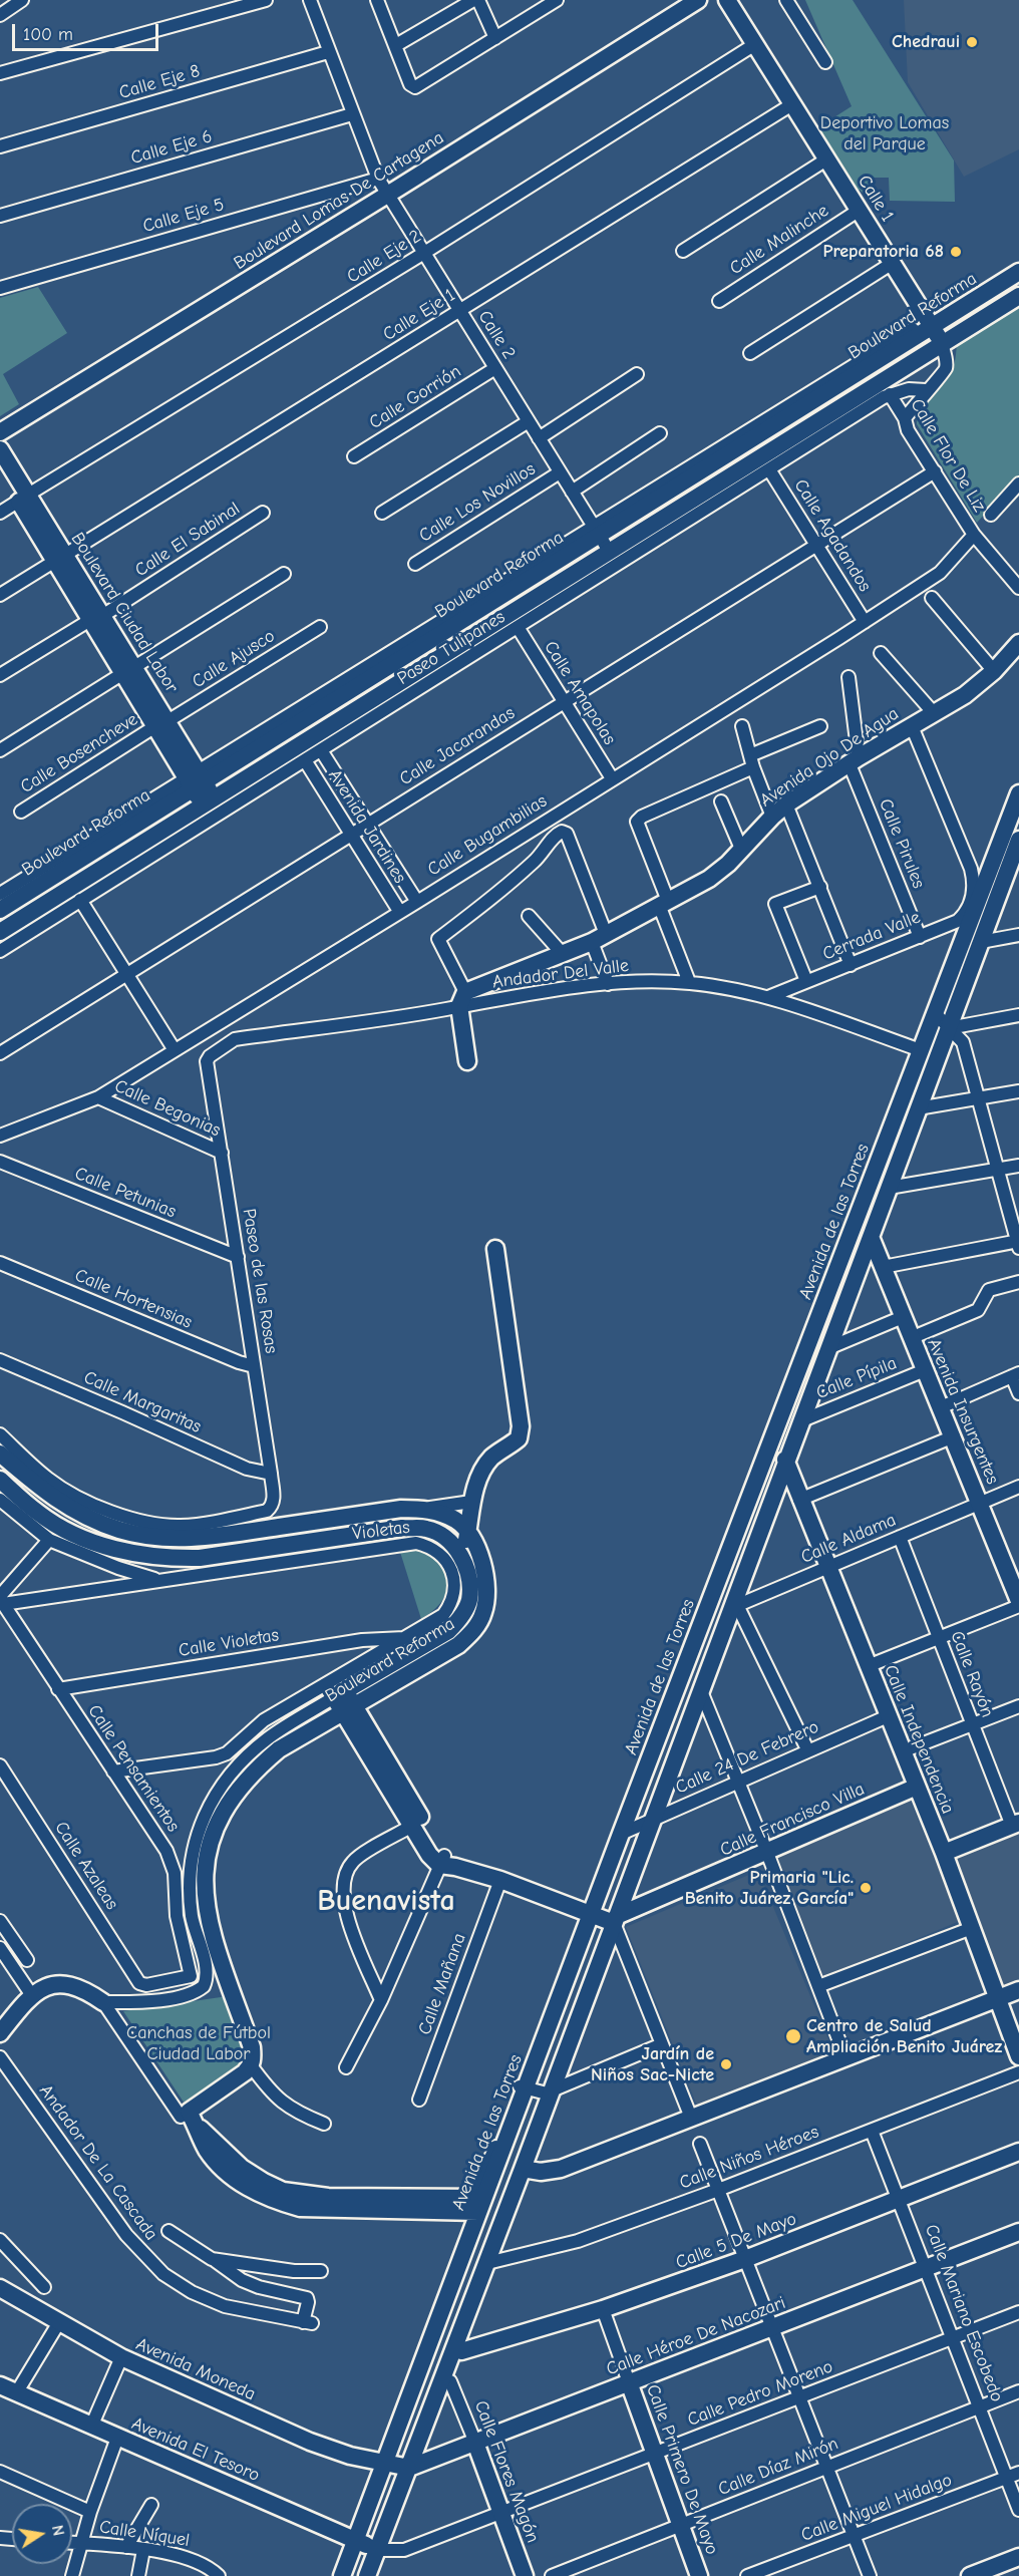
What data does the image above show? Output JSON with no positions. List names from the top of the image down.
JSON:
{
  "streets": {
    "main road": [
      "Calle 1",
      "Boulevard Lomas De Cartagena",
      "Boulevard Reforma",
      "Boulevard Ciudad Labor",
      "Avenida Ojo De Agua",
      "Avenida de las Torres",
      "Avenida Insurgentes",
      "Calle Independencia",
      "Calle Francisco Villa",
      "Calle 5 De Mayo",
      "Calle Héroe De Nacozari",
      "Avenida Moneda",
      "Avenida El Tesoro",
      "Calle Primero De Mayo",
      "Calle Flores Magón"
    ],
    "street": [
      "Calle Eje 8",
      "Calle Eje 6",
      "Calle Eje 5",
      "Calle Malinche",
      "Calle Eje 2",
      "Calle Eje 1",
      "Calle 2",
      "Calle Gorrión",
      "Calle Flor De Liz",
      "Calle Los Novillos",
      "Calle Agadandos",
      "Calle El Sabinal",
      "Paseo Tulipanes",
      "Calle Ajusco",
      "Calle Amapolas",
      "Calle Jacarandas",
      "Calle Bosencheve",
      "Avenida Jardines",
      "Calle Bugambilias",
      "Calle Pirules",
      "Cerrada Valle",
      "Andador Del Valle",
      "Calle Begonias",
      "Calle Petunias",
      "Paseo de las Rosas",
      "Calle Hortensias",
      "Calle Pípila",
      "Calle Margaritas",
      "Violetas",
      "Calle Aldama",
      "Calle Violetas",
      "Calle Rayón",
      "Calle 24 De Febrero",
      "Calle Pensamientos",
      "Calle Azaleas",
      "Calle Mañana",
      "Calle Niños Héroes",
      "Andador De La Cascada",
      "Calle Mariano Escobedo",
      "Calle Pedro Moreno",
      "Calle Díaz Mirón",
      "Calle Miguel Hidalgo",
      "Calle Níquel"
    ]
  },
  "crossings": [
    ["Calle Eje 8", "Calle 2"],
    ["Calle Eje 6", "Calle 2"],
    ["Calle 1", "Calle Malinche"],
    ["Calle 1", "Calle Eje 2"],
    ["Calle 1", "Calle Eje 1"],
    ["Calle 1", "Boulevard Reforma"],
    ["Boulevard Lomas De Cartagena", "Calle Eje 5"],
    ["Boulevard Lomas De Cartagena", "Calle 2"],
    ["Calle Eje 5", "Calle 2"],
    ["Calle Eje 2", "Calle 2"],
    ["Calle Eje 2", "Boulevard Ciudad Labor"],
    ["Calle Eje 1", "Calle 2"],
    ["Calle Eje 1", "Boulevard Ciudad Labor"],
    ["Boulevard Reforma", "Calle 2"],
    ["Boulevard Reforma", "Boulevard Ciudad Labor"],
    ["Calle 2", "Calle Gorrión"],
    ["Calle 2", "Calle Los Novillos"],
    ["Calle Flor De Liz", "Paseo Tulipanes"],
    ["Calle Flor De Liz", "Calle Jacarandas"],
    ["Calle Flor De Liz", "Calle Bugambilias"],
    ["Calle Agadandos", "Paseo Tulipanes"],
    ["Calle Agadandos", "Calle Jacarandas"],
    ["Calle Agadandos", "Calle Bugambilias"],
    ["Calle El Sabinal", "Boulevard Ciudad Labor"],
    ["Boulevard Ciudad Labor", "Calle Ajusco"],
    ["Boulevard Ciudad Labor", "Calle Bosencheve"],
    ["Paseo Tulipanes", "Calle Amapolas"],
    ["Paseo Tulipanes", "Avenida Jardines"],
    ["Calle Ajusco", "Calle Bosencheve"],
    ["Calle Amapolas", "Calle Jacarandas"],
    ["Calle Amapolas", "Calle Bugambilias"],
    ["Calle Jacarandas", "Avenida Jardines"],
    ["Avenida Ojo De Agua", "Calle Pirules"],
    ["Avenida Ojo De Agua", "Cerrada Valle"],
    ["Avenida Ojo De Agua", "Andador Del Valle"],
    ["Avenida Jardines", "Calle Bugambilias"],
    ["Calle Bugambilias", "Calle Begonias"],
    ["Calle Pirules", "Cerrada Valle"],
    ["Cerrada Valle", "Andador Del Valle"],
    ["Andador Del Valle", "Avenida de las Torres"],
    ["Andador Del Valle", "Paseo de las Rosas"],
    ["Calle Begonias", "Paseo de las Rosas"],
    ["Calle Petunias", "Paseo de las Rosas"],
    ["Avenida de las Torres", "Calle Independencia"],
    ["Avenida de las Torres", "Calle 24 De Febrero"],
    ["Avenida de las Torres", "Avenida Moneda"],
    ["Avenida de las Torres", "Avenida El Tesoro"],
    ["Paseo de las Rosas", "Calle Hortensias"],
    ["Paseo de las Rosas", "Calle Margaritas"],
    ["Calle Pípila", "Avenida Insurgentes"],
    ["Avenida Insurgentes", "Calle Aldama"],
    ["Violetas", "Calle Violetas"],
    ["Violetas", "Calle Pensamientos"],
    ["Calle Aldama", "Calle Rayón"],
    ["Calle Aldama", "Calle Independencia"],
    ["Calle Violetas", "Calle Pensamientos"],
    ["Calle Independencia", "Calle 24 De Febrero"],
    ["Calle Independencia", "Calle Francisco Villa"],
    ["Calle Pensamientos", "Calle Azaleas"],
    ["Calle Niños Héroes", "Calle Mariano Escobedo"],
    ["Calle 5 De Mayo", "Calle Mariano Escobedo"],
    ["Calle 5 De Mayo", "Calle Primero De Mayo"],
    ["Calle Mariano Escobedo", "Calle Héroe De Nacozari"],
    ["Calle Mariano Escobedo", "Calle Pedro Moreno"],
    ["Calle Mariano Escobedo", "Calle Díaz Mirón"],
    ["Calle Mariano Escobedo", "Calle Miguel Hidalgo"],
    ["Calle Héroe De Nacozari", "Calle Primero De Mayo"],
    ["Calle Héroe De Nacozari", "Calle Flores Magón"],
    ["Calle Pedro Moreno", "Avenida El Tesoro"],
    ["Calle Pedro Moreno", "Calle Primero De Mayo"],
    ["Calle Pedro Moreno", "Calle Flores Magón"],
    ["Calle Díaz Mirón", "Calle Primero De Mayo"]
  ],
  "districts": ["Buenavista"],
  "parks": ["Deportivo Lomas del Parque", "Canchas de Fútbol Ciudad Labor"],
  "places": [
    "Chedraui",
    "Preparatoria 68",
    "Primaria \"Lic. Benito Juárez García\"",
    "Centro de Salud Ampliación Benito Juárez",
    "Jardín de Niños Sac-Nicte"
  ],
  "scale_bar": "100 m",
  "north": "right"
}
